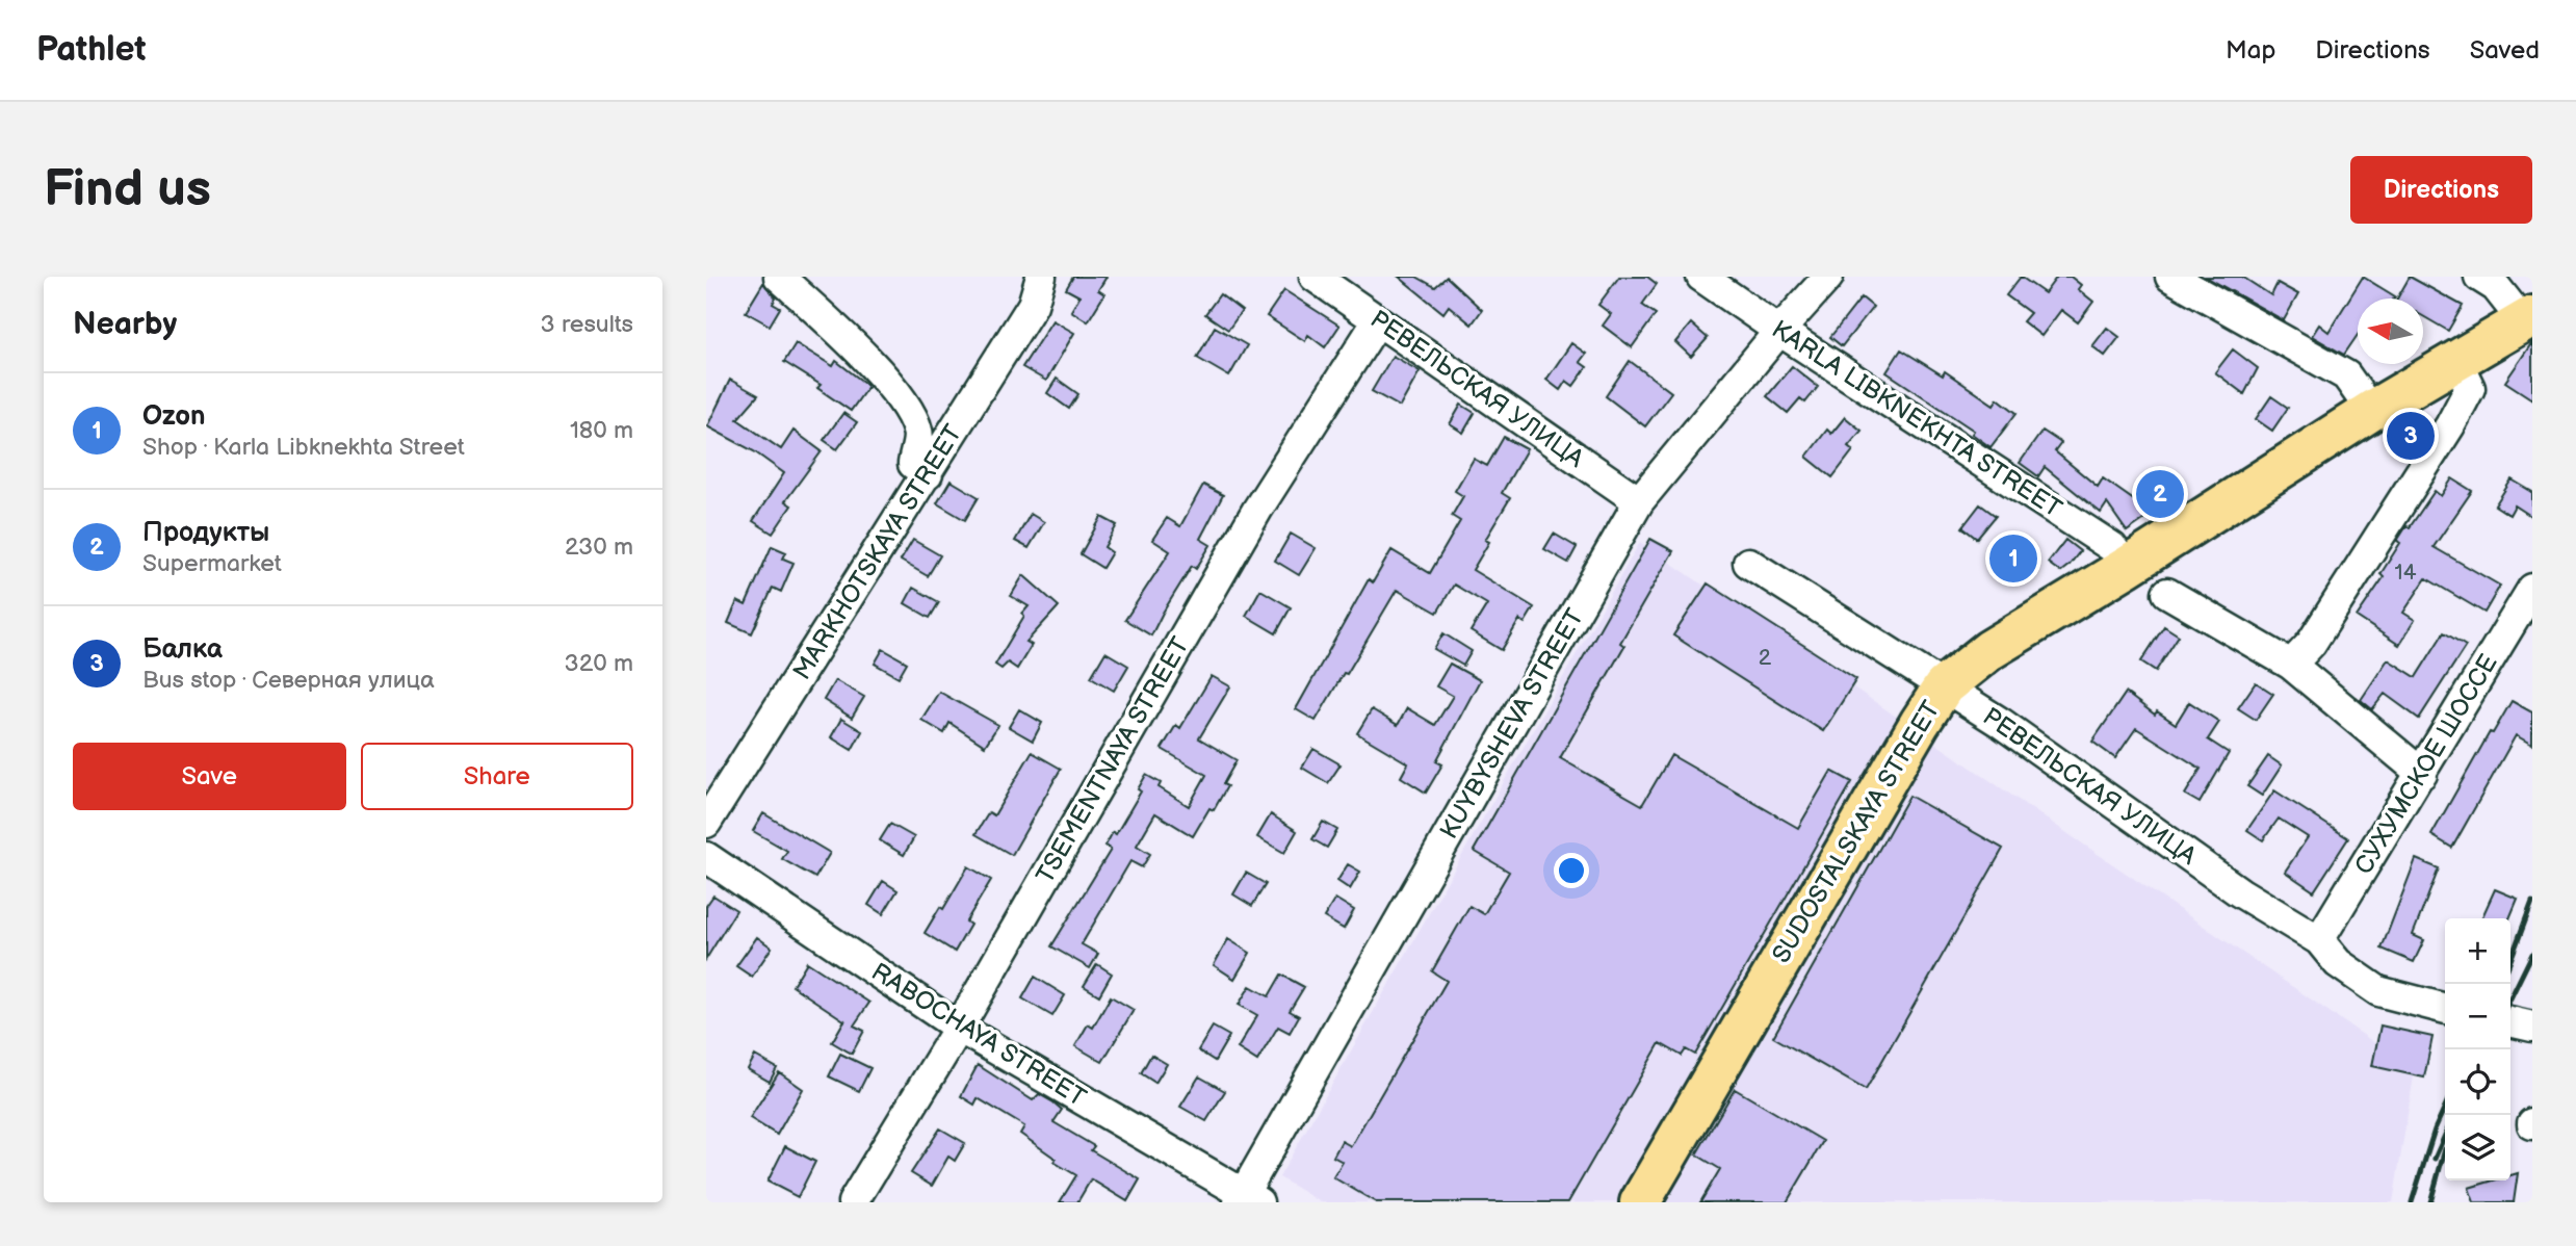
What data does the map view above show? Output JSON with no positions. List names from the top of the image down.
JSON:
{
  "streets": {
    "highway": ["SUDOSTALSKAYA STREET"],
    "street": [
      "РЕВЕЛЬСКАЯ УЛИЦА",
      "KARLA LIBKNEKHTA STREET",
      "MARKHOTSKAYA STREET",
      "KUYBYSHEVA STREET",
      "TSEMENTNAYA STREET",
      "СУХУМСКОЕ ШОССЕ",
      "RABOCHAYA STREET"
    ]
  },
  "crossings": [
    ["РЕВЕЛЬСКАЯ УЛИЦА", "KUYBYSHEVA STREET"],
    ["РЕВЕЛЬСКАЯ УЛИЦА", "TSEMENTNAYA STREET"],
    ["РЕВЕЛЬСКАЯ УЛИЦА", "СУХУМСКОЕ ШОССЕ"],
    ["РЕВЕЛЬСКАЯ УЛИЦА", "SUDOSTALSKAYA STREET"],
    ["KARLA LIBKNEKHTA STREET", "KUYBYSHEVA STREET"],
    ["KARLA LIBKNEKHTA STREET", "SUDOSTALSKAYA STREET"],
    ["KUYBYSHEVA STREET", "RABOCHAYA STREET"],
    ["TSEMENTNAYA STREET", "RABOCHAYA STREET"]
  ],
  "house_numbers": ["14", "2"],
  "north": "left",
  "page": {
    "header": "Pathlet",
    "nav": ["Map", "Directions", "Saved"],
    "buttons": [
      "Directions",
      ["Save", "Share"]
    ],
    "title": "Find us",
    "heading": ["Nearby", "3 results"],
    "list": [
      {
        "mark": "1",
        "name": "Ozon",
        "note": "Shop · Karla Libknekhta Street",
        "value": "180 m"
      },
      {
        "mark": "2",
        "name": "Продукты",
        "note": "Supermarket",
        "value": "230 m"
      },
      {
        "mark": "3",
        "name": "Балка",
        "note": "Bus stop · Северная улица",
        "value": "320 m"
      }
    ],
    "pins": ["3", "2", "1"],
    "map_buttons": ["+", "−"]
  }
}
